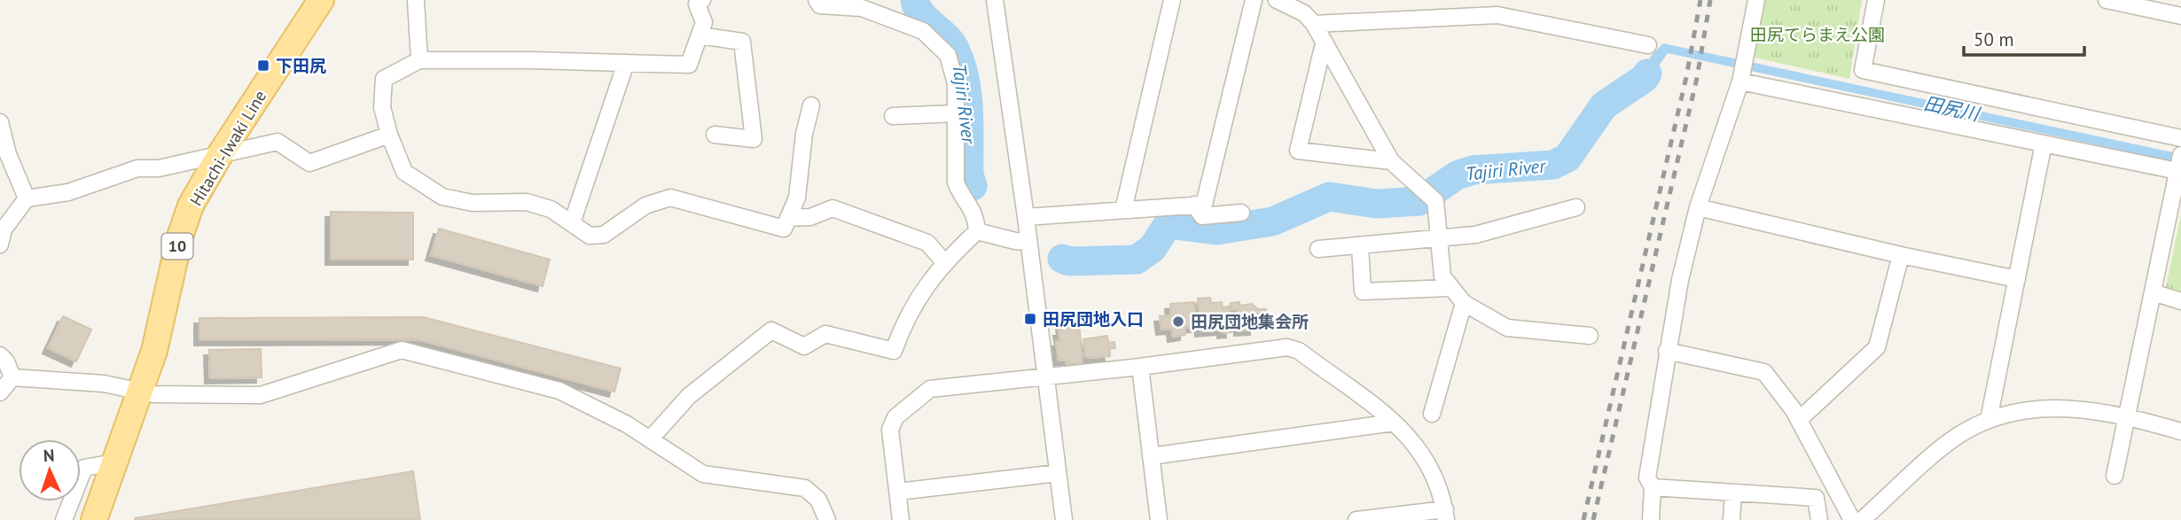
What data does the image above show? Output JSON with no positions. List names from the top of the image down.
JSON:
{
  "streets": {
    "main road": ["Hitachi-Iwaki Line", "10"]
  },
  "water": ["Tajiri River", "田尻川"],
  "parks": ["田尻てらまえ公園"],
  "places": {
    "transit": ["下田尻", "田尻団地入口"],
    "other": ["田尻団地集会所"]
  },
  "scale_bar": "50 m",
  "north": "top"
}
